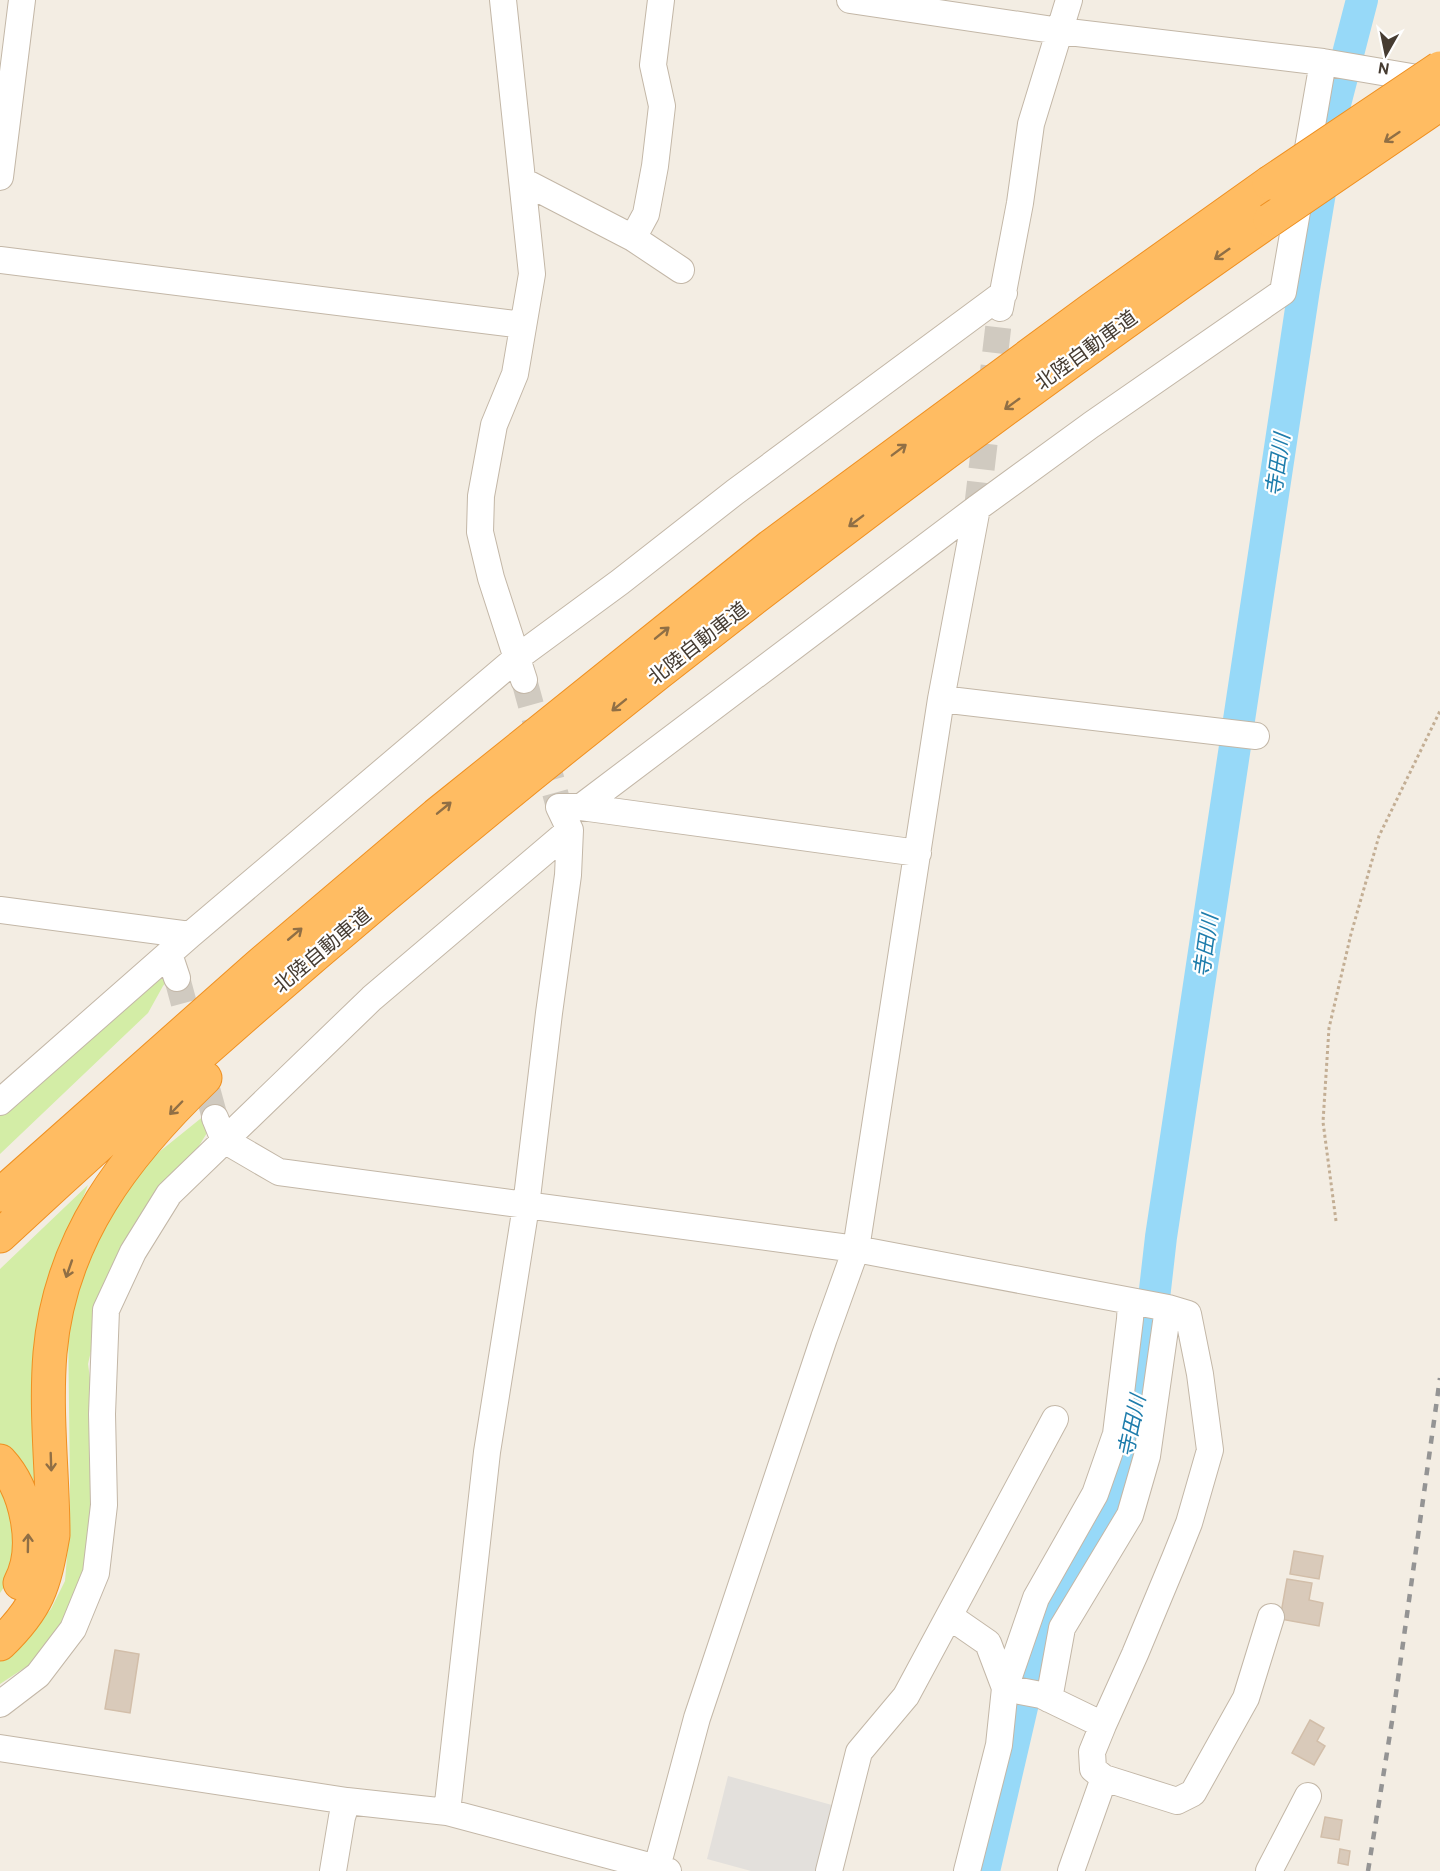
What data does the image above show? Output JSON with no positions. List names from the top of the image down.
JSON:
{
  "streets": {
    "highway": ["北陸自動車道"]
  },
  "water": ["寺田川"],
  "north": "bottom"
}
